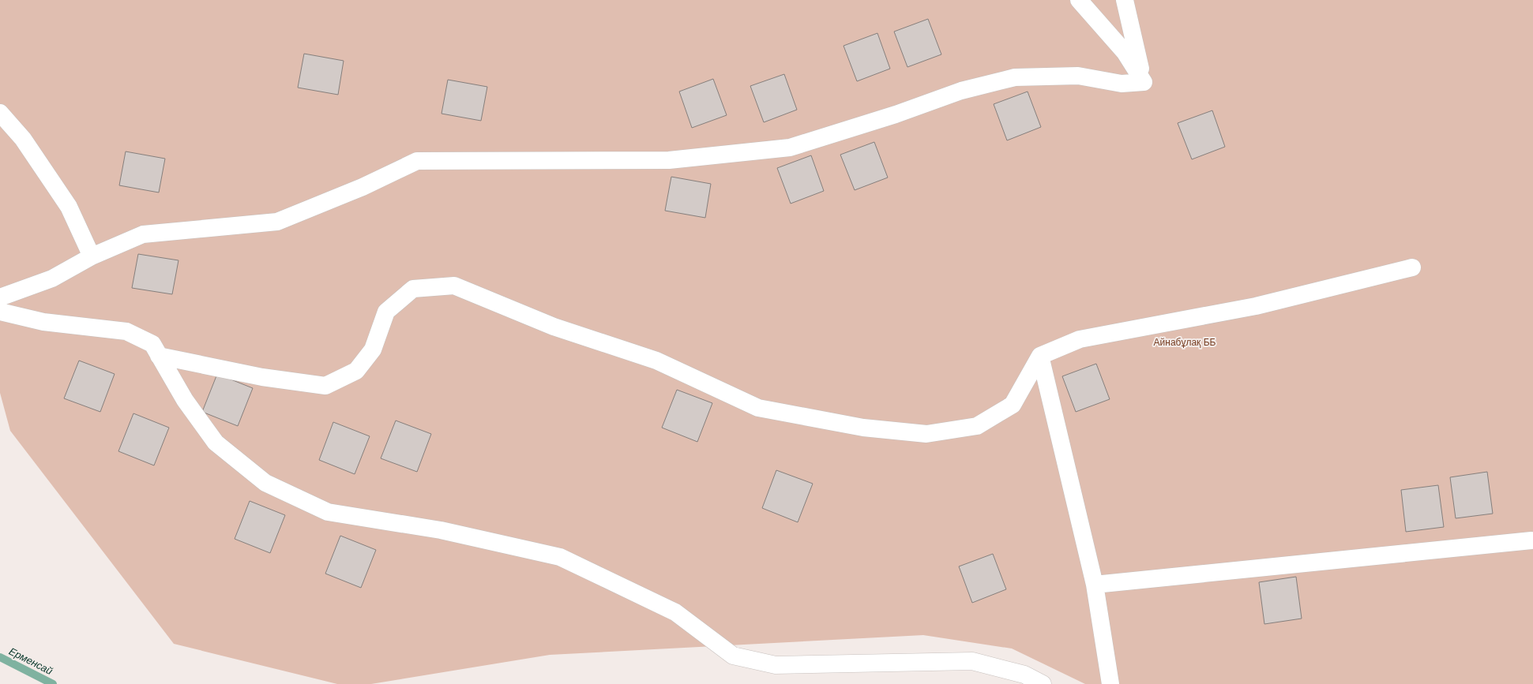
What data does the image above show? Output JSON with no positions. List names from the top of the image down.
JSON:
{
  "water": ["Ерменсай"],
  "parks": ["Айнабұлақ ББ"]
}
